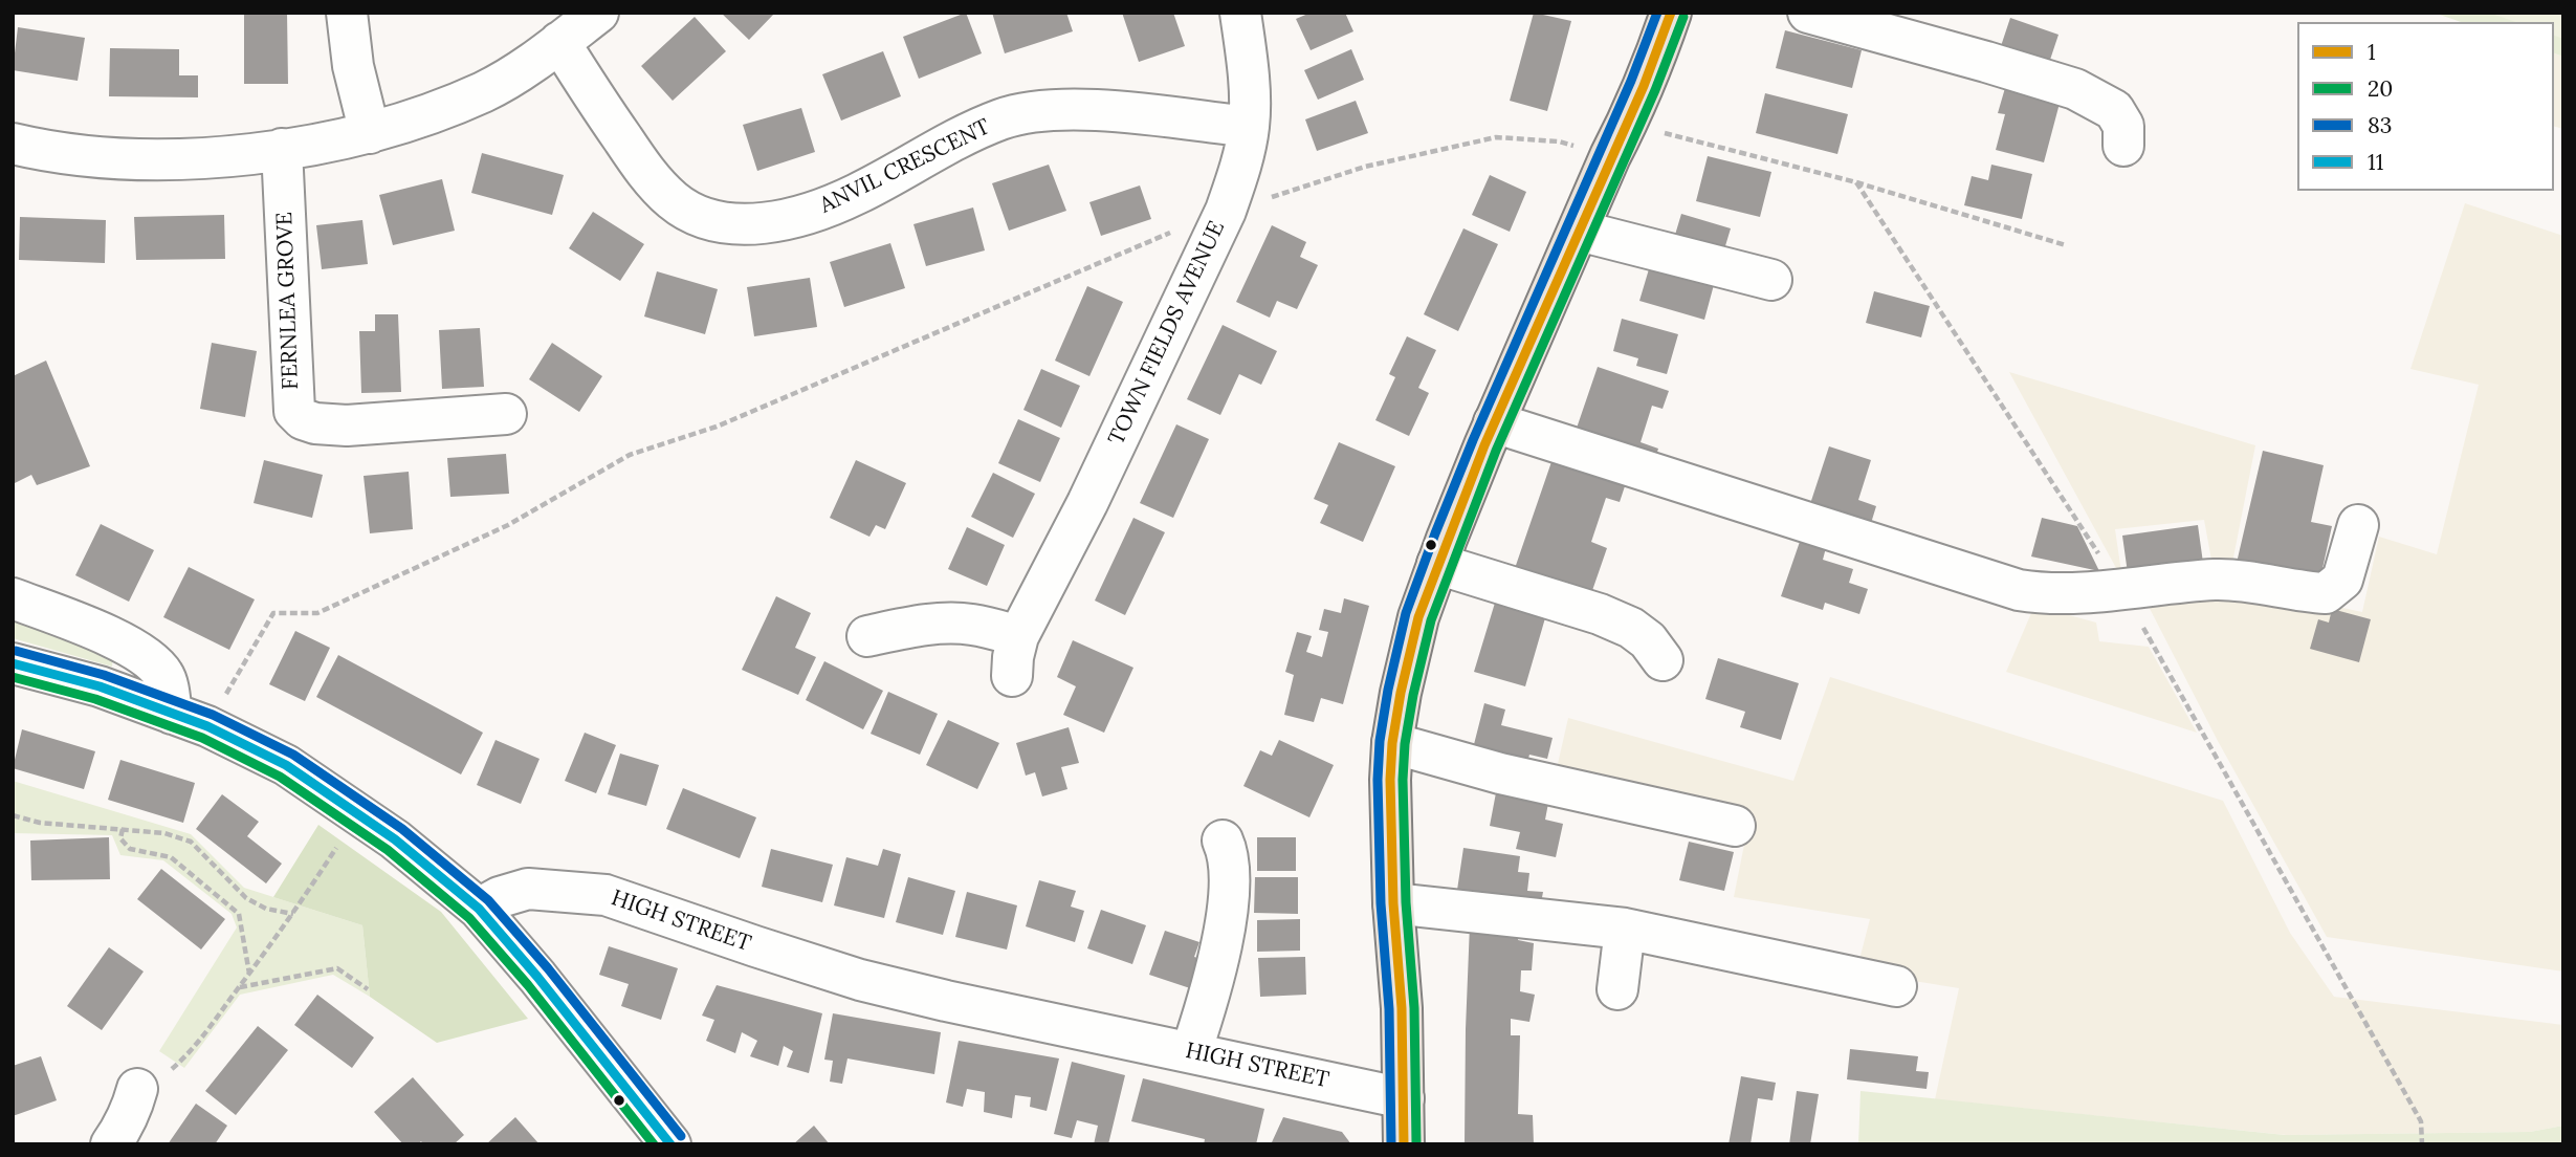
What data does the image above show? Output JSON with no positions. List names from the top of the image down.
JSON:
{
  "streets": {
    "street": [
      "ANVIL CRESCENT",
      "FERNLEA GROVE",
      "TOWN FIELDS AVENUE",
      "HIGH STREET"
    ]
  },
  "crossings": [
    ["ANVIL CRESCENT", "TOWN FIELDS AVENUE"]
  ],
  "lines": [
    "transit line 1",
    "transit line 83",
    "transit line 20",
    "transit line 11"
  ],
  "legend": [
    "1",
    "20",
    "83",
    "11"
  ]
}
